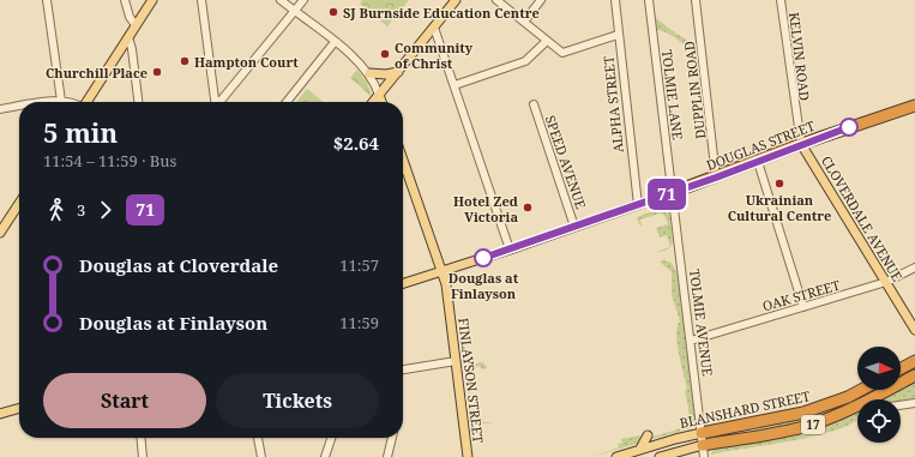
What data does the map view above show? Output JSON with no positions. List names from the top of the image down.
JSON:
{
  "streets": {
    "highway": ["DOUGLAS STREET", "BLANSHARD STREET", "17"],
    "main road": ["CLOVERDALE AVENUE", "FINLAYSON STREET"],
    "street": [
      "KELVIN ROAD",
      "DUPPLIN ROAD",
      "TOLMIE LANE",
      "ALPHA STREET",
      "SPEED AVENUE",
      "OAK STREET",
      "TOLMIE AVENUE"
    ]
  },
  "crossings": [
    ["KELVIN ROAD", "DOUGLAS STREET"],
    ["KELVIN ROAD", "CLOVERDALE AVENUE"],
    ["DUPPLIN ROAD", "DOUGLAS STREET"],
    ["TOLMIE LANE", "DOUGLAS STREET"],
    ["TOLMIE LANE", "TOLMIE AVENUE"],
    ["ALPHA STREET", "DOUGLAS STREET"],
    ["DOUGLAS STREET", "SPEED AVENUE"],
    ["DOUGLAS STREET", "CLOVERDALE AVENUE"],
    ["DOUGLAS STREET", "TOLMIE AVENUE"],
    ["DOUGLAS STREET", "FINLAYSON STREET"],
    ["CLOVERDALE AVENUE", "OAK STREET"],
    ["OAK STREET", "TOLMIE AVENUE"],
    ["TOLMIE AVENUE", "BLANSHARD STREET"]
  ],
  "places": [
    "SJ Burnside Education Centre",
    "Community of Christ",
    "Hampton Court",
    "Churchill Place",
    "Ukrainian Cultural Centre",
    "Hotel Zed Victoria",
    "Douglas at Finlayson"
  ],
  "lines": ["bus line 71"],
  "north": "right",
  "page": {
    "on_map": "71",
    "heading": ["5 min", "11:54 – 11:59 · Bus", "$2.64"],
    "legs": ["3", "71"],
    "list": [
      {
        "name": "Douglas at Cloverdale",
        "value": "11:57"
      },
      {
        "name": "Douglas at Finlayson",
        "value": "11:59"
      }
    ],
    "buttons": ["Start", "Tickets"]
  }
}
